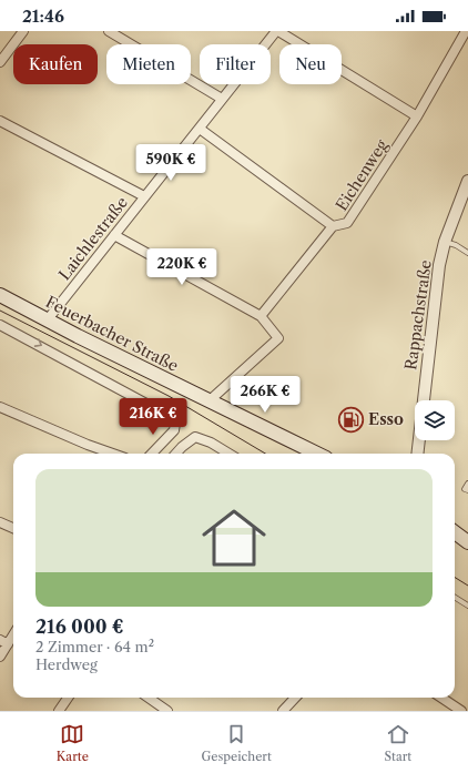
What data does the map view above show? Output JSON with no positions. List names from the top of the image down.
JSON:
{
  "streets": {
    "main road": ["Feuerbacher Straße"],
    "street": ["Eichenweg", "Laichlestraße", "Rappachstraße"]
  },
  "crossings": [
    ["Laichlestraße", "Feuerbacher Straße"]
  ],
  "places": {
    "fuel station": ["Esso"]
  },
  "page": {
    "status": "21:46",
    "chip": [
      "Kaufen",
      "Mieten",
      "Filter",
      "Neu"
    ],
    "price": [
      "590K €",
      "220K €",
      "266K €",
      "216K €"
    ],
    "list": [
      {
        "name": "216 000 €",
        "note": "2 Zimmer · 64 m² · Herdweg"
      }
    ],
    "tabs": ["Karte", "Gespeichert", "Start"]
  }
}
